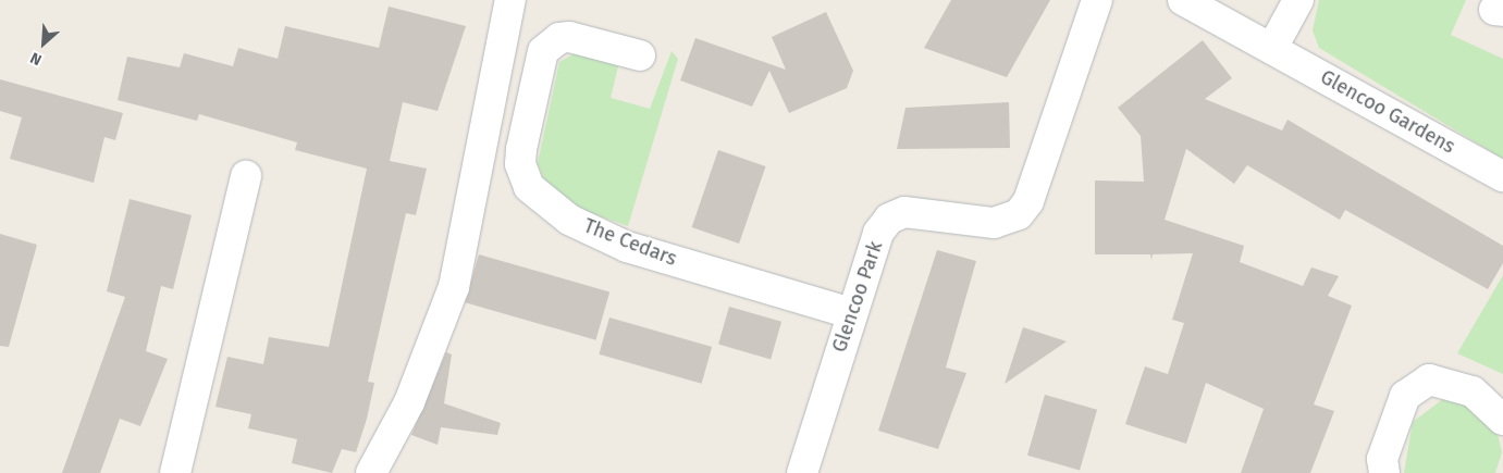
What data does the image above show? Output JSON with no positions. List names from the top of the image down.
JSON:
{
  "streets": {
    "street": ["Glencoo Gardens", "The Cedars", "Glencoo Park"]
  },
  "crossings": [
    ["The Cedars", "Glencoo Park"]
  ],
  "north": "bottom left"
}
